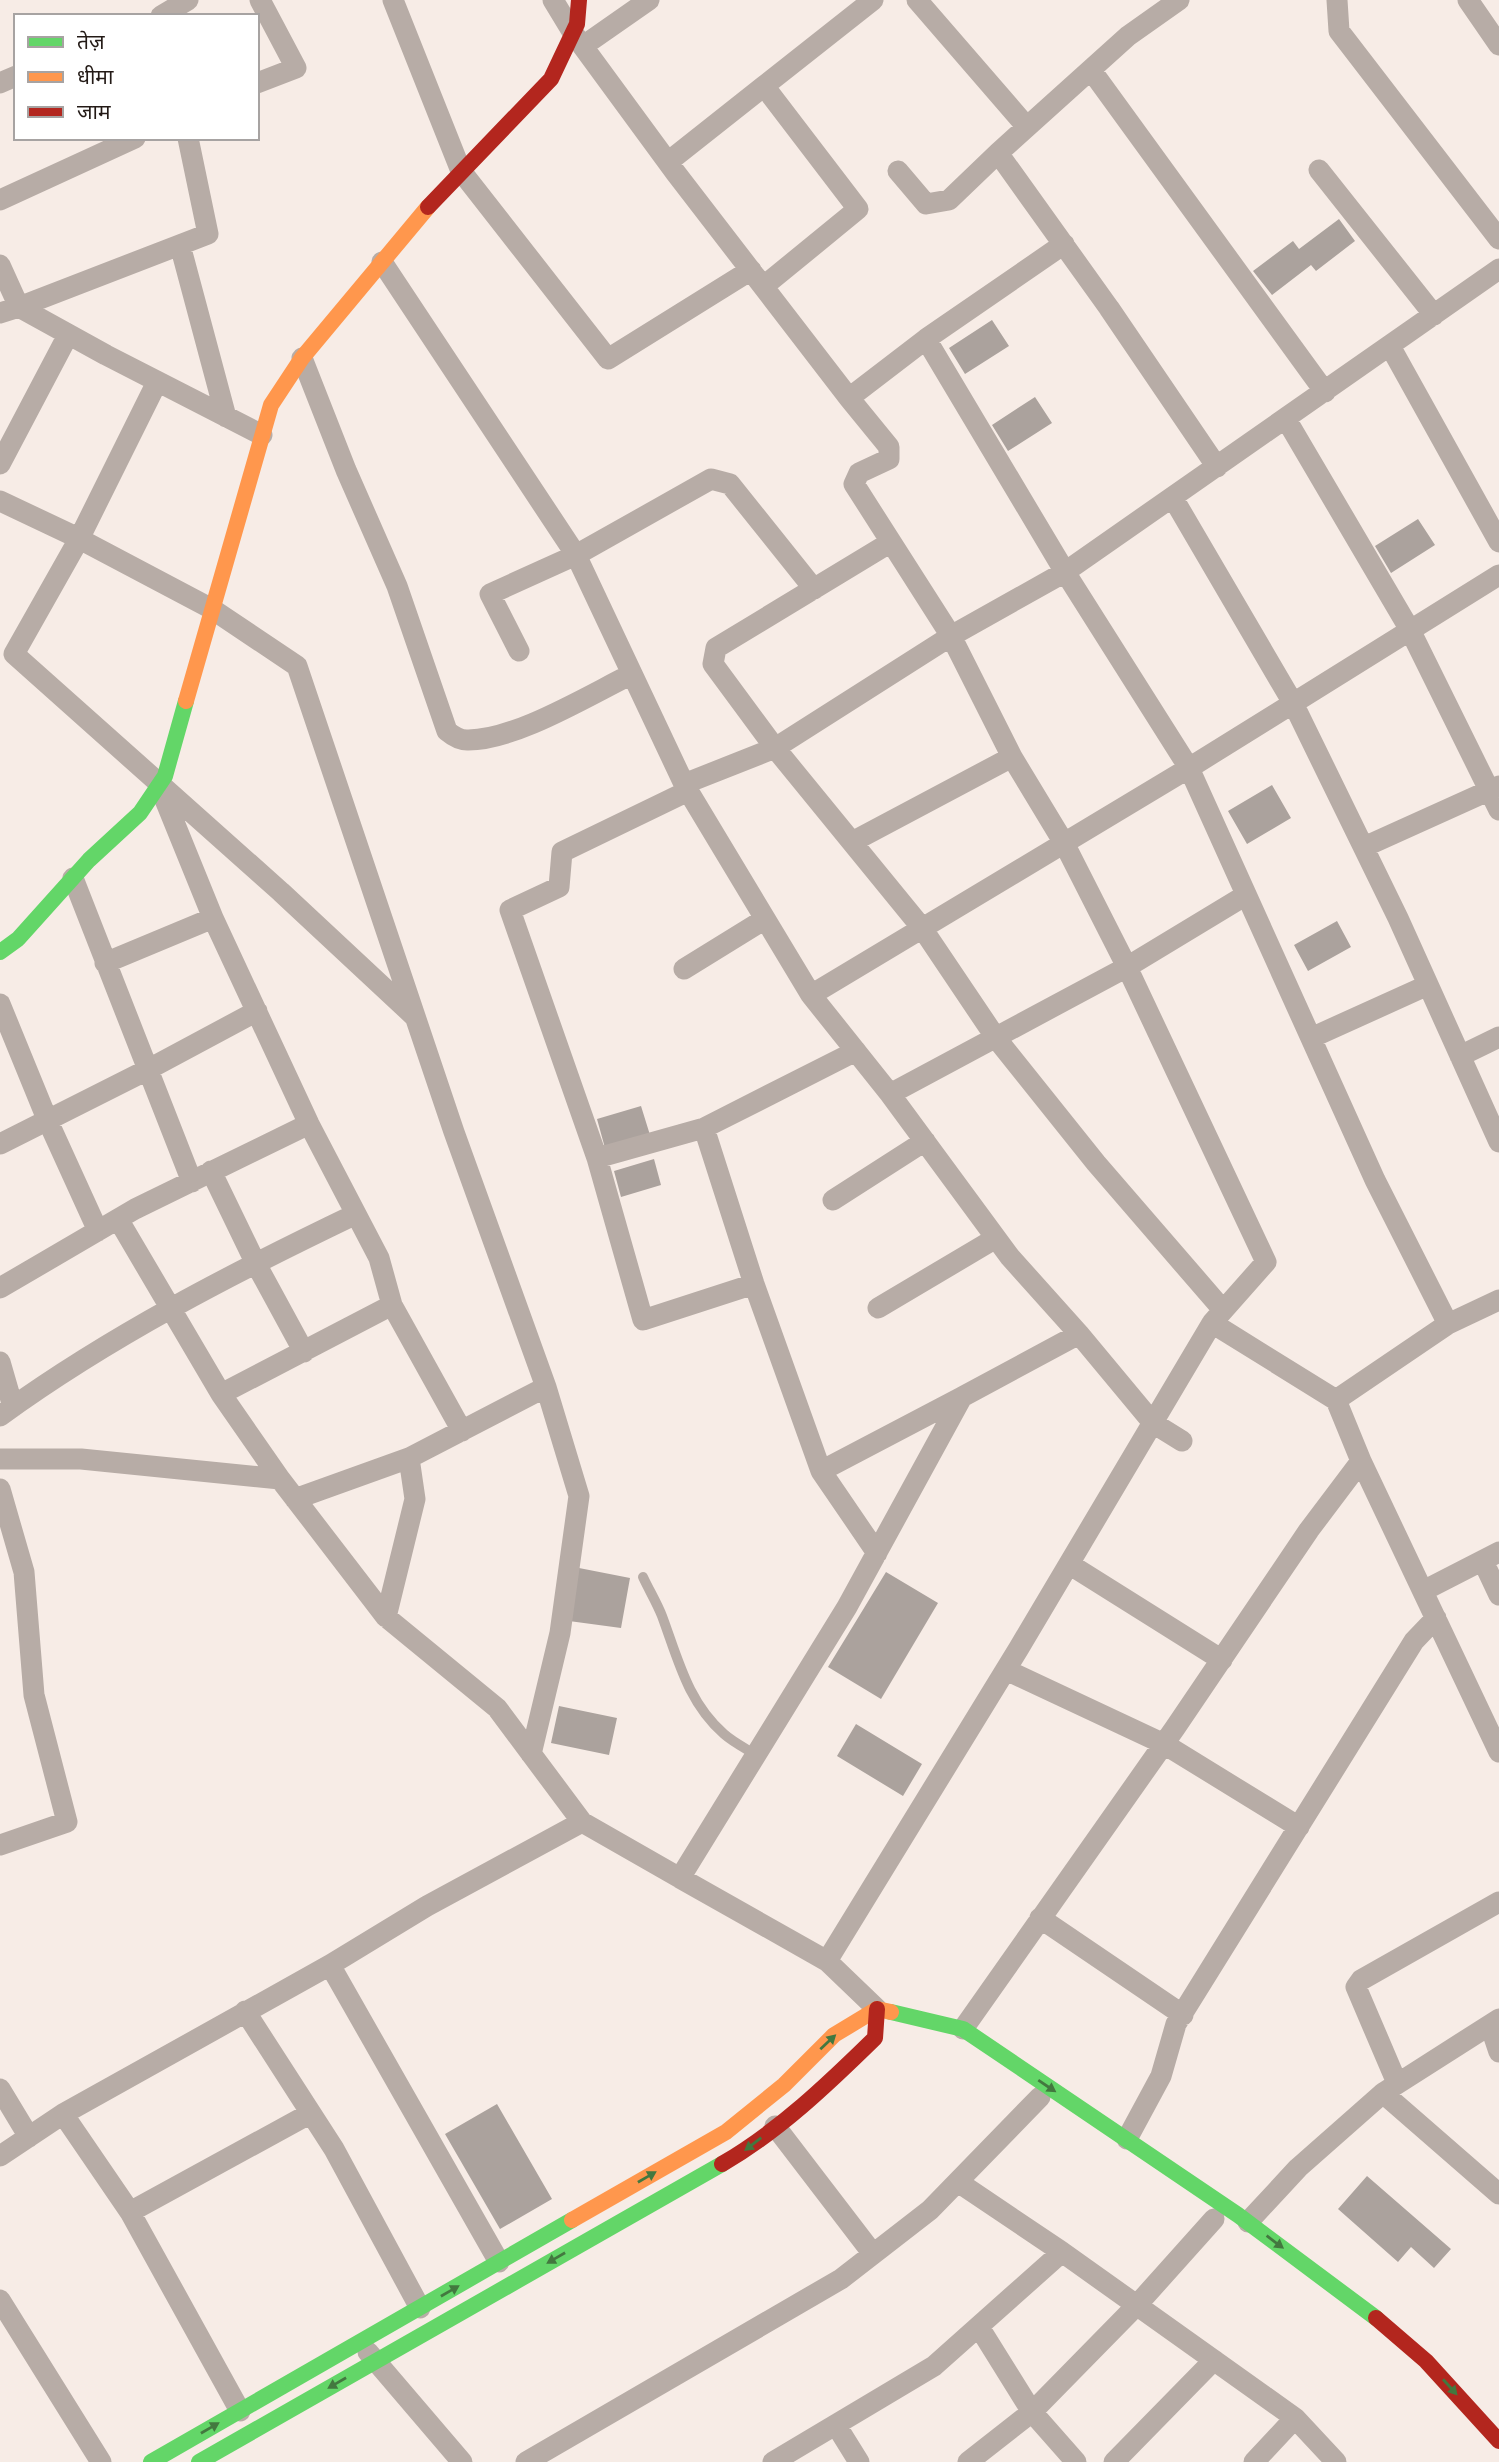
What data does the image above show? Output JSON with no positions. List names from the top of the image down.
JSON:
{
  "legend": ["तेज़", "धीमा", "जाम"]
}
